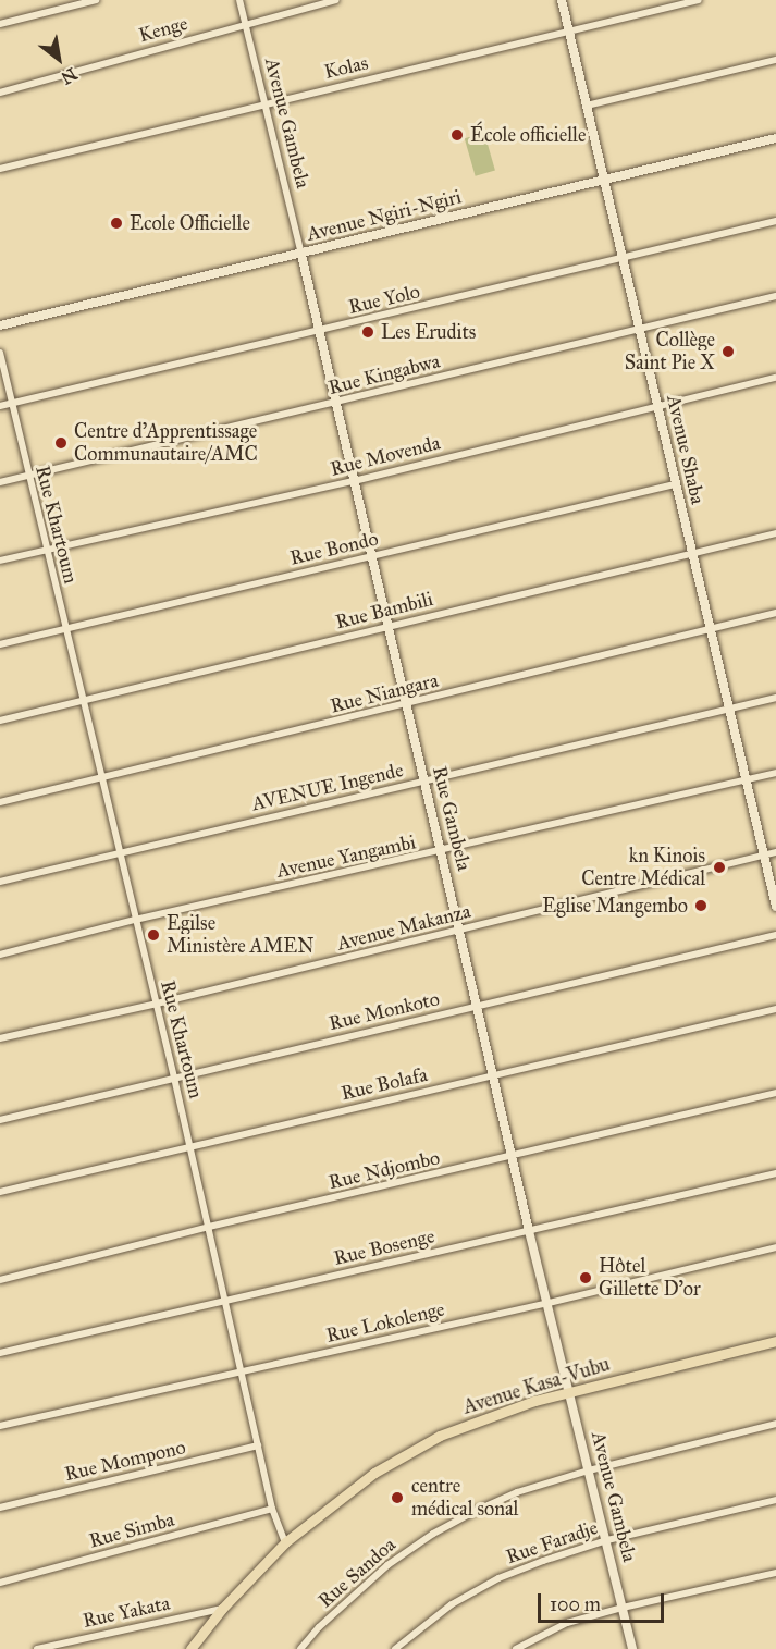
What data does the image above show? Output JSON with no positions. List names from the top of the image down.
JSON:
{
  "streets": {
    "main road": ["Avenue Kasa-Vubu"],
    "street": [
      "Kenge",
      "Kolas",
      "Avenue Gambela",
      "Avenue Ngiri-Ngiri",
      "Rue Yolo",
      "Rue Kingabwa",
      "Avenue Shaba",
      "Rue Movenda",
      "Rue Khartoum",
      "Rue Bondo",
      "Rue Bambili",
      "Rue Niangara",
      "AVENUE Ingende",
      "Rue Gambela",
      "Avenue Yangambi",
      "Avenue Makanza",
      "Rue Monkoto",
      "Rue Bolafa",
      "Rue Ndjombo",
      "Rue Bosenge",
      "Rue Lokolenge",
      "Rue Mompono",
      "Rue Simba",
      "Rue Faradje",
      "Rue Sandoa",
      "Rue Yakata"
    ]
  },
  "crossings": [
    ["Kenge", "Avenue Gambela"],
    ["Kolas", "Avenue Gambela"],
    ["Kolas", "Avenue Shaba"],
    ["Avenue Gambela", "Avenue Ngiri-Ngiri"],
    ["Avenue Gambela", "Rue Gambela"],
    ["Avenue Gambela", "Avenue Kasa-Vubu"],
    ["Avenue Gambela", "Rue Faradje"],
    ["Avenue Gambela", "Rue Sandoa"],
    ["Avenue Ngiri-Ngiri", "Avenue Shaba"],
    ["Avenue Ngiri-Ngiri", "Rue Gambela"],
    ["Rue Yolo", "Avenue Shaba"],
    ["Rue Yolo", "Rue Khartoum"],
    ["Rue Yolo", "Rue Gambela"],
    ["Rue Kingabwa", "Avenue Shaba"],
    ["Rue Kingabwa", "Rue Khartoum"],
    ["Rue Kingabwa", "Rue Gambela"],
    ["Avenue Shaba", "Rue Movenda"],
    ["Avenue Shaba", "Rue Bondo"],
    ["Avenue Shaba", "Rue Bambili"],
    ["Avenue Shaba", "Rue Niangara"],
    ["Avenue Shaba", "AVENUE Ingende"],
    ["Avenue Shaba", "Avenue Yangambi"],
    ["Avenue Shaba", "Avenue Makanza"],
    ["Rue Movenda", "Rue Khartoum"],
    ["Rue Movenda", "Rue Gambela"],
    ["Rue Khartoum", "Rue Bondo"],
    ["Rue Khartoum", "Rue Bambili"],
    ["Rue Khartoum", "Rue Niangara"],
    ["Rue Khartoum", "AVENUE Ingende"],
    ["Rue Khartoum", "Avenue Yangambi"],
    ["Rue Khartoum", "Avenue Makanza"],
    ["Rue Khartoum", "Rue Monkoto"],
    ["Rue Khartoum", "Rue Bolafa"],
    ["Rue Khartoum", "Rue Ndjombo"],
    ["Rue Khartoum", "Rue Bosenge"],
    ["Rue Khartoum", "Rue Lokolenge"],
    ["Rue Khartoum", "Avenue Kasa-Vubu"],
    ["Rue Khartoum", "Rue Mompono"],
    ["Rue Khartoum", "Rue Simba"],
    ["Rue Bondo", "Rue Gambela"],
    ["Rue Bambili", "Rue Gambela"],
    ["Rue Niangara", "Rue Gambela"],
    ["AVENUE Ingende", "Rue Gambela"],
    ["Rue Gambela", "Avenue Yangambi"],
    ["Rue Gambela", "Avenue Makanza"],
    ["Rue Gambela", "Rue Monkoto"],
    ["Rue Gambela", "Rue Bolafa"],
    ["Rue Gambela", "Rue Ndjombo"],
    ["Rue Gambela", "Rue Bosenge"],
    ["Rue Gambela", "Rue Lokolenge"],
    ["Rue Gambela", "Avenue Kasa-Vubu"],
    ["Avenue Kasa-Vubu", "Rue Yakata"]
  ],
  "places": [
    "École officielle",
    "Ecole Officielle",
    "Les Erudits",
    "Collège Saint Pie X",
    "Centre d'Apprentissage Communautaire/AMC",
    "kn Kinois Centre Médical",
    "Eglise Mangembo",
    "Egilse Ministère AMEN",
    "Hôtel Gillette D'or",
    "centre médical sonal"
  ],
  "scale_bar": "100 m",
  "north": "bottom right"
}
